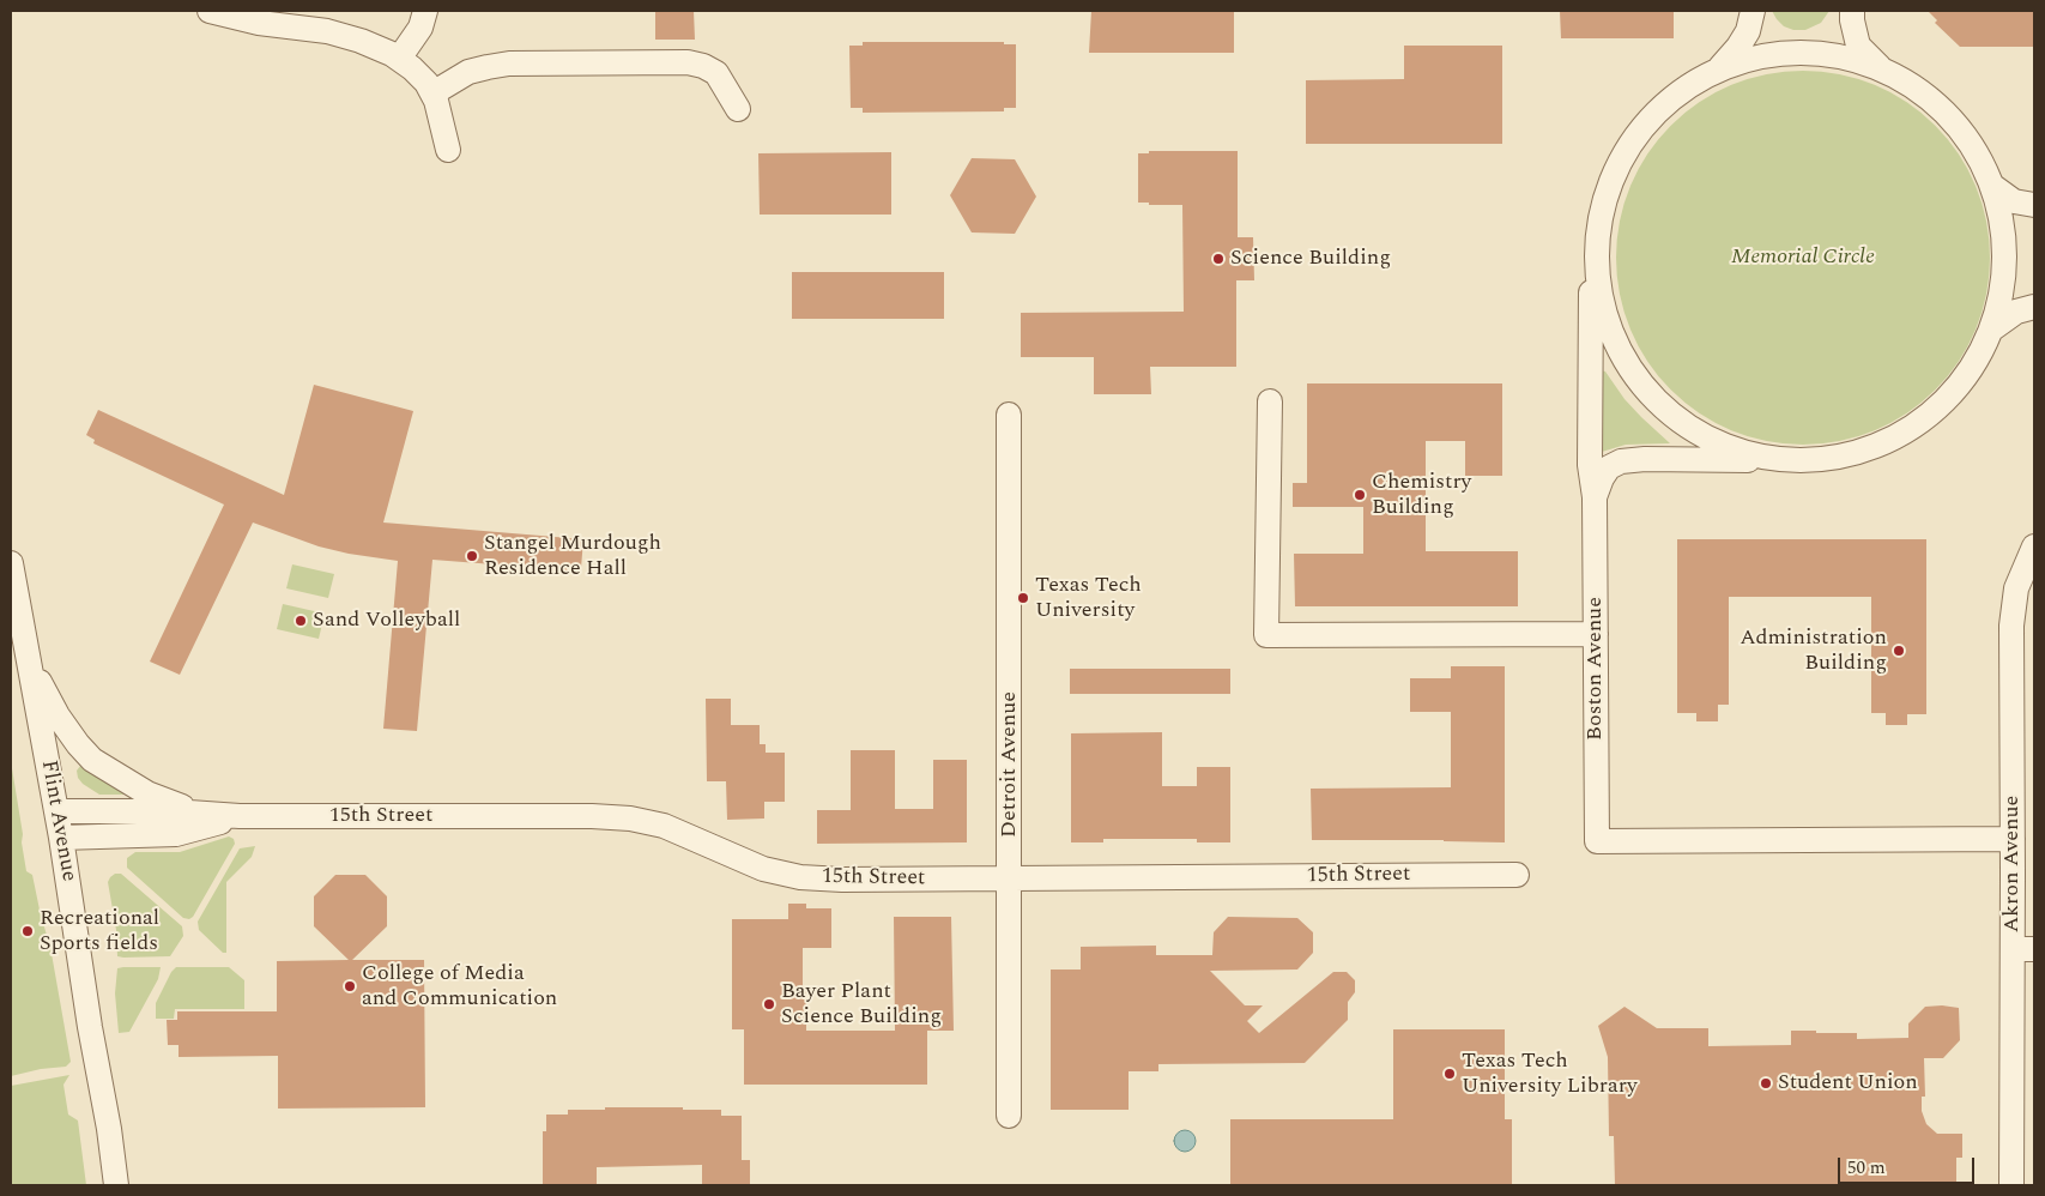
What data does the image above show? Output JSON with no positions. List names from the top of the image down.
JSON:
{
  "streets": {
    "street": [
      "Boston Avenue",
      "Detroit Avenue",
      "15th Street",
      "Flint Avenue",
      "Akron Avenue"
    ]
  },
  "crossings": [
    ["Boston Avenue", "Akron Avenue"],
    ["Detroit Avenue", "15th Street"],
    ["15th Street", "Flint Avenue"]
  ],
  "parks": ["Memorial Circle"],
  "places": [
    "Science Building",
    "Chemistry Building",
    "Stangel Murdough Residence Hall",
    "Texas Tech University",
    "Sand Volleyball",
    "Administration Building",
    "Recreational Sports fields",
    "College of Media and Communication",
    "Bayer Plant Science Building",
    "Texas Tech University Library",
    "Student Union"
  ],
  "scale_bar": "50 m"
}
